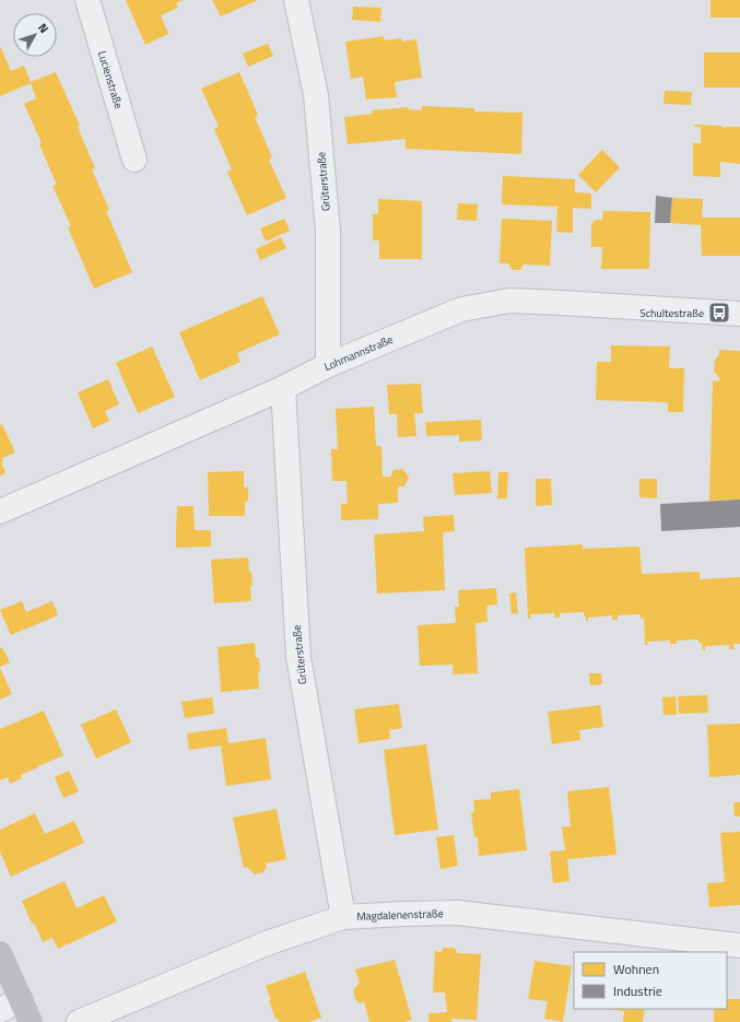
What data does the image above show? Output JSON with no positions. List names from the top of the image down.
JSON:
{
  "streets": {
    "street": [
      "Lucienstraße",
      "Grüterstraße",
      "Lohmannstraße",
      "Magdalenenstraße"
    ]
  },
  "crossings": [
    ["Grüterstraße", "Lohmannstraße"],
    ["Grüterstraße", "Magdalenenstraße"]
  ],
  "places": {
    "bus stop": ["Schultestraße"]
  },
  "legend": ["Wohnen", "Industrie"],
  "north": "top right"
}
